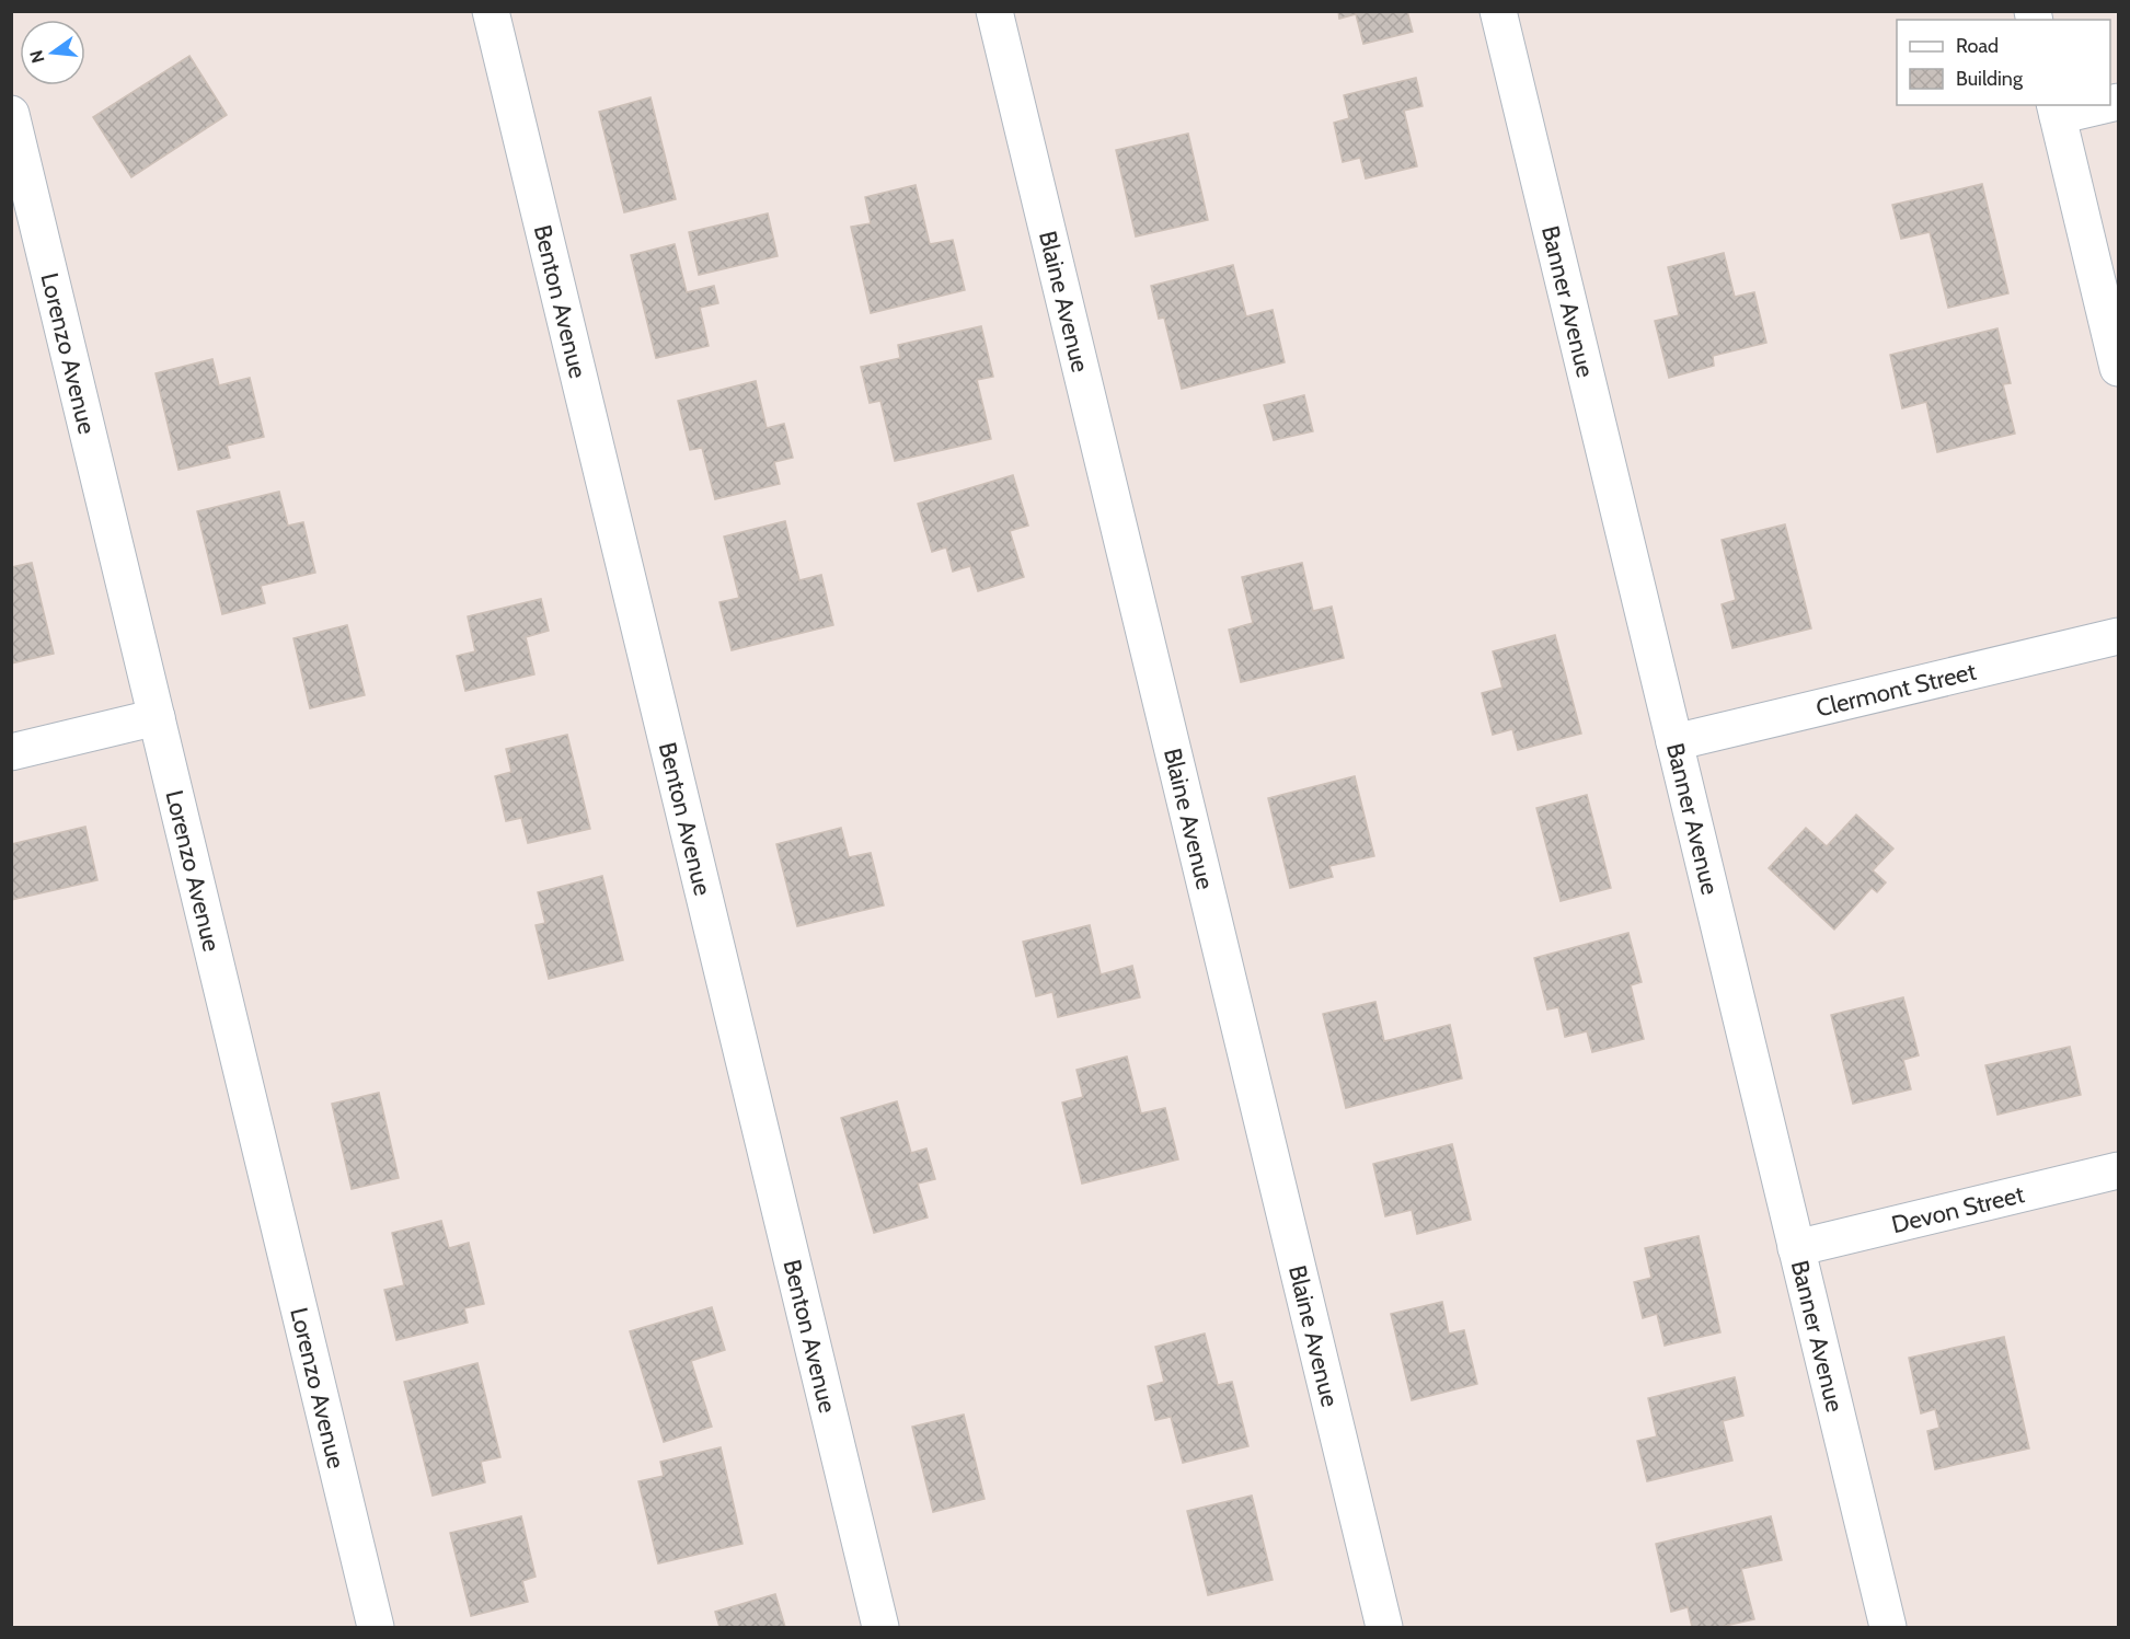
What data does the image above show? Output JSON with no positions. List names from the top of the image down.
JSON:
{
  "streets": {
    "street": [
      "Benton Avenue",
      "Blaine Avenue",
      "Banner Avenue",
      "Lorenzo Avenue",
      "Clermont Street",
      "Devon Street"
    ]
  },
  "crossings": [
    ["Banner Avenue", "Clermont Street"],
    ["Banner Avenue", "Devon Street"]
  ],
  "legend": ["Road", "Building"],
  "north": "left"
}
